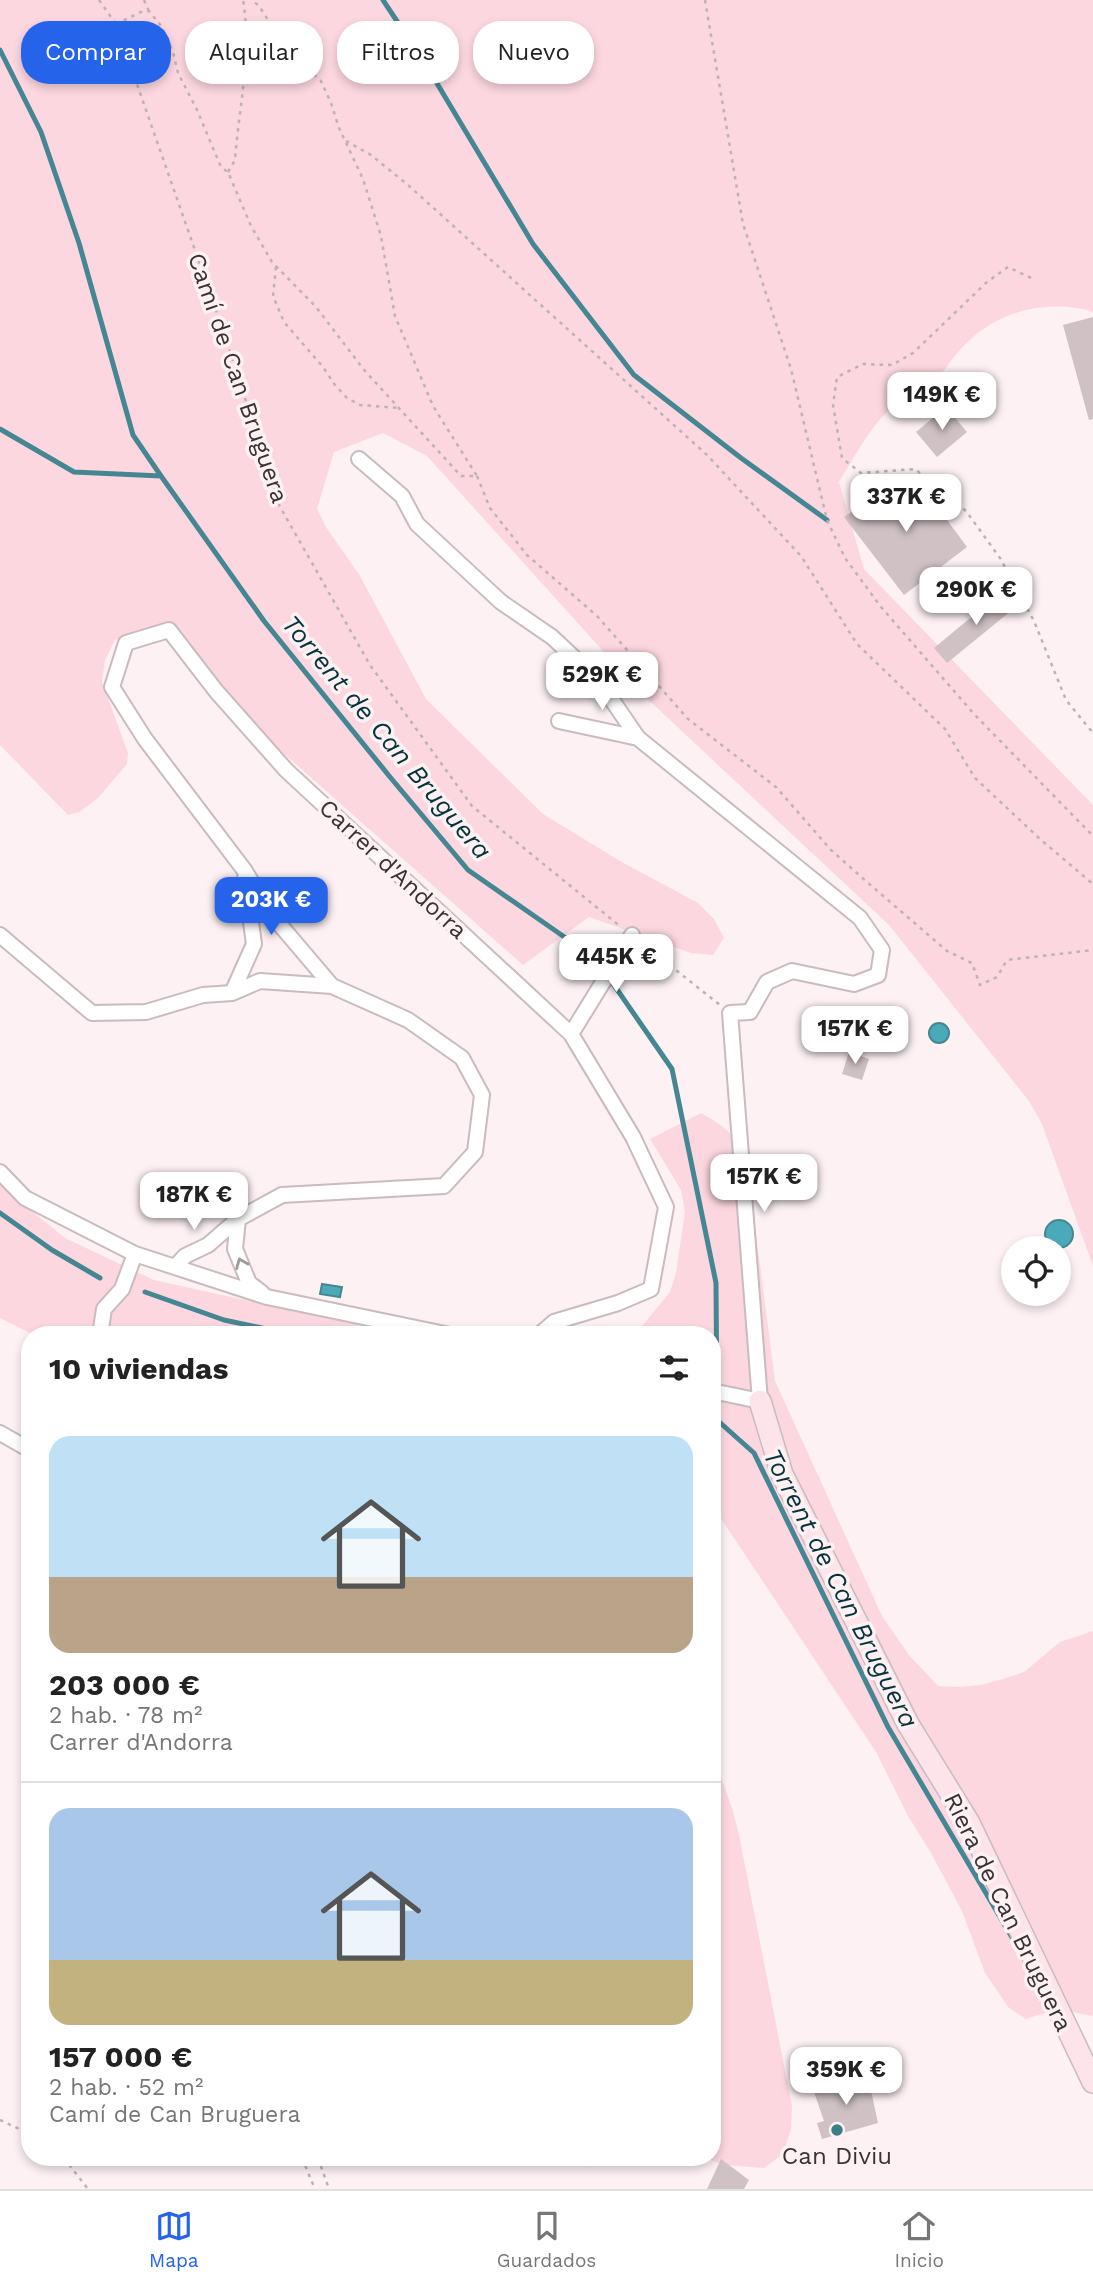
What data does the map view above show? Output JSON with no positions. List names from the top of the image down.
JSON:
{
  "streets": {
    "street": ["Carrer d'Andorra", "Riera de Can Bruguera"],
    "path": ["Camí de Can Bruguera"]
  },
  "water": ["Torrent de Can Bruguera"],
  "places": ["Can Diviu"],
  "page": {
    "chip": [
      "Comprar",
      "Alquilar",
      "Filtros",
      "Nuevo"
    ],
    "price": [
      "149K €",
      "337K €",
      "290K €",
      "529K €",
      "203K €",
      "445K €",
      "157K €",
      "157K €",
      "187K €",
      "359K €"
    ],
    "heading": "10 viviendas",
    "list": [
      {
        "name": "203 000 €",
        "note": "2 hab. · 78 m² · Carrer d'Andorra"
      },
      {
        "name": "157 000 €",
        "note": "2 hab. · 52 m² · Camí de Can Bruguera"
      }
    ],
    "tabs": ["Mapa", "Guardados", "Inicio"]
  }
}
